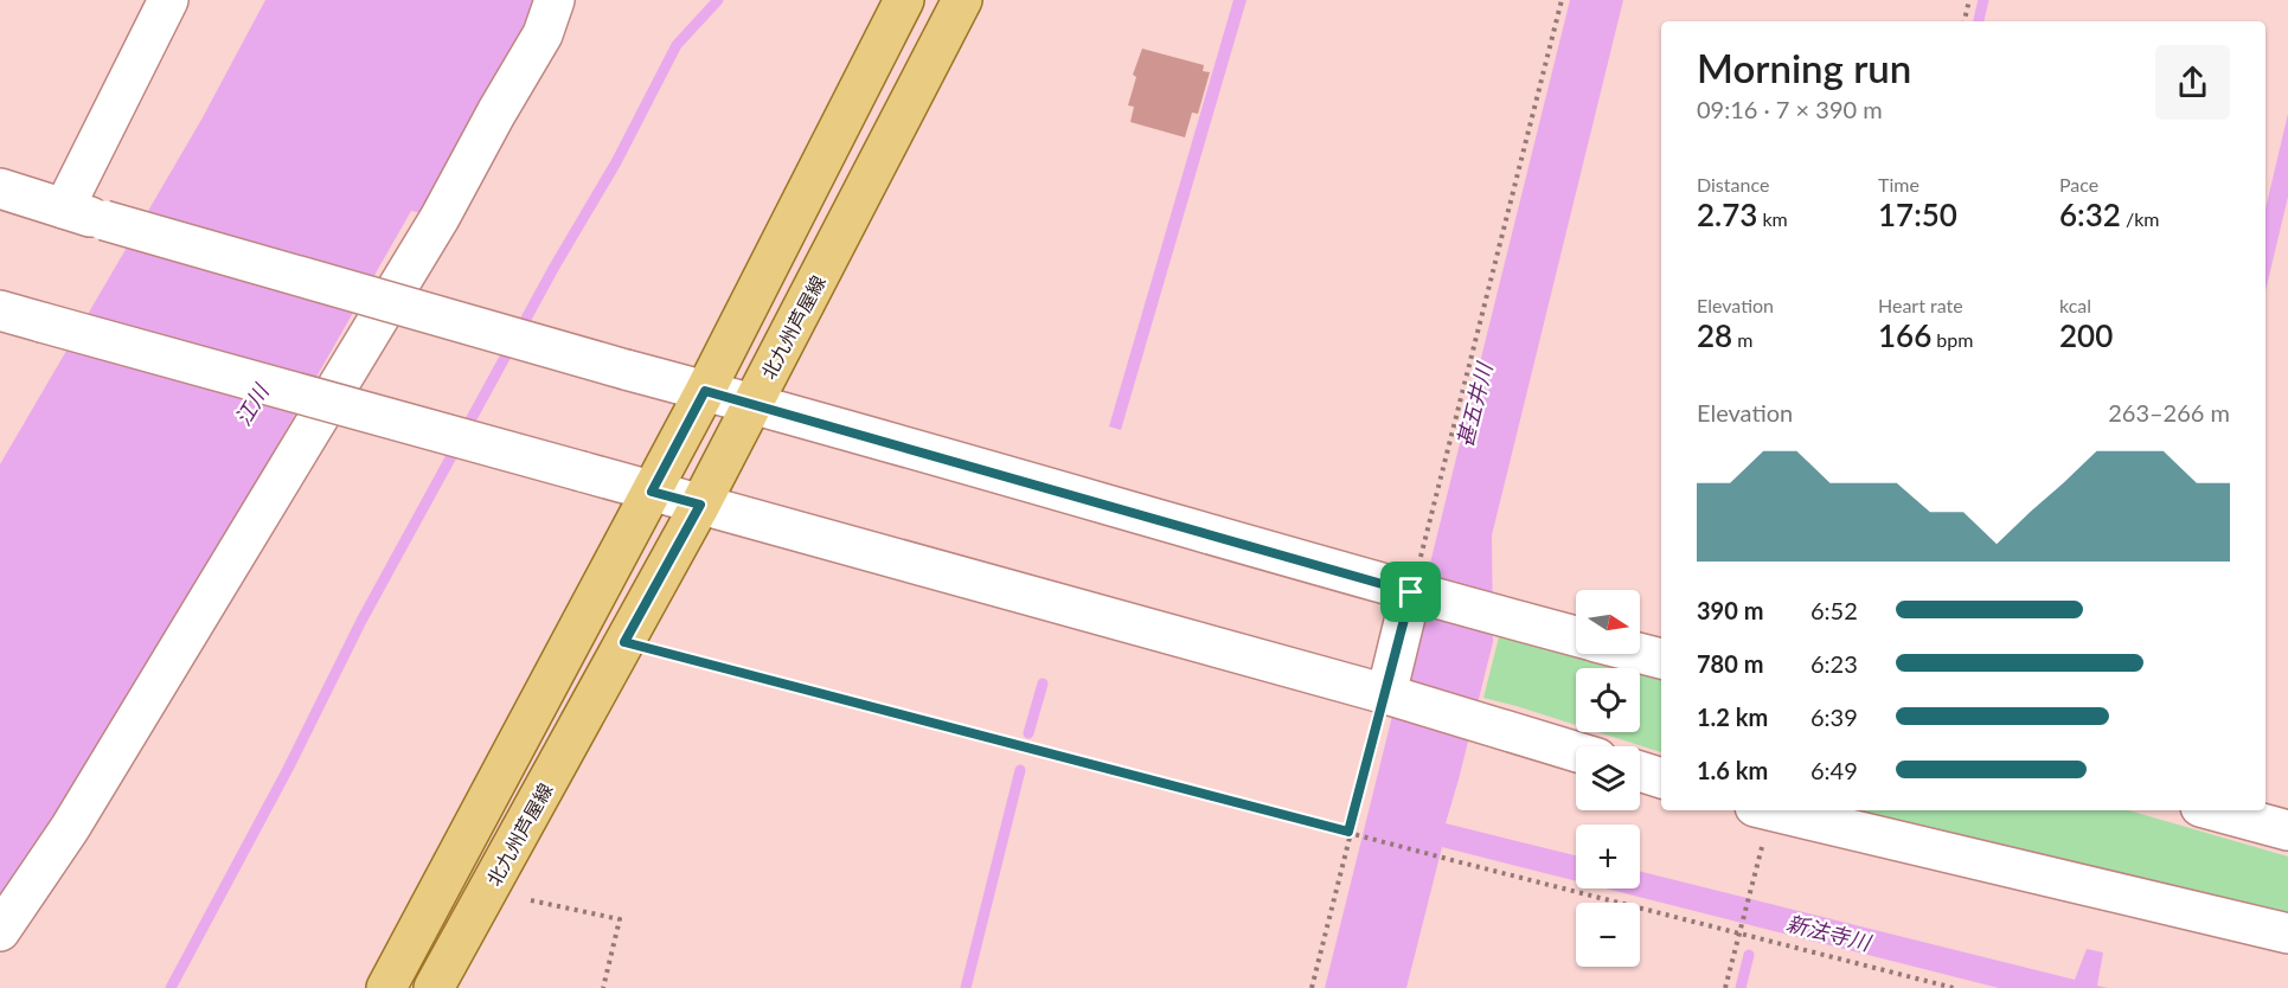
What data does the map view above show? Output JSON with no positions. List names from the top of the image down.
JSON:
{
  "streets": {
    "main road": ["北九州芦屋線"]
  },
  "water": ["江川", "甚五井川", "新法寺川"],
  "north": "right",
  "page": {
    "heading": ["Morning run", "09:16 · 7 × 390 m"],
    "stats": [
      ["Distance", "2.73 km"],
      ["Time", "17:50"],
      ["Pace", "6:32 /km"],
      ["Elevation", "28 m"],
      ["Heart rate", "166 bpm"],
      ["kcal", "200"]
    ],
    "chart": ["Elevation", "263–266 m"],
    "list": [
      {
        "name": "390 m",
        "note": "6:52"
      },
      {
        "name": "780 m",
        "note": "6:23"
      },
      {
        "name": "1.2 km",
        "note": "6:39"
      },
      {
        "name": "1.6 km",
        "note": "6:49"
      }
    ],
    "map_buttons": ["+", "−"]
  }
}
